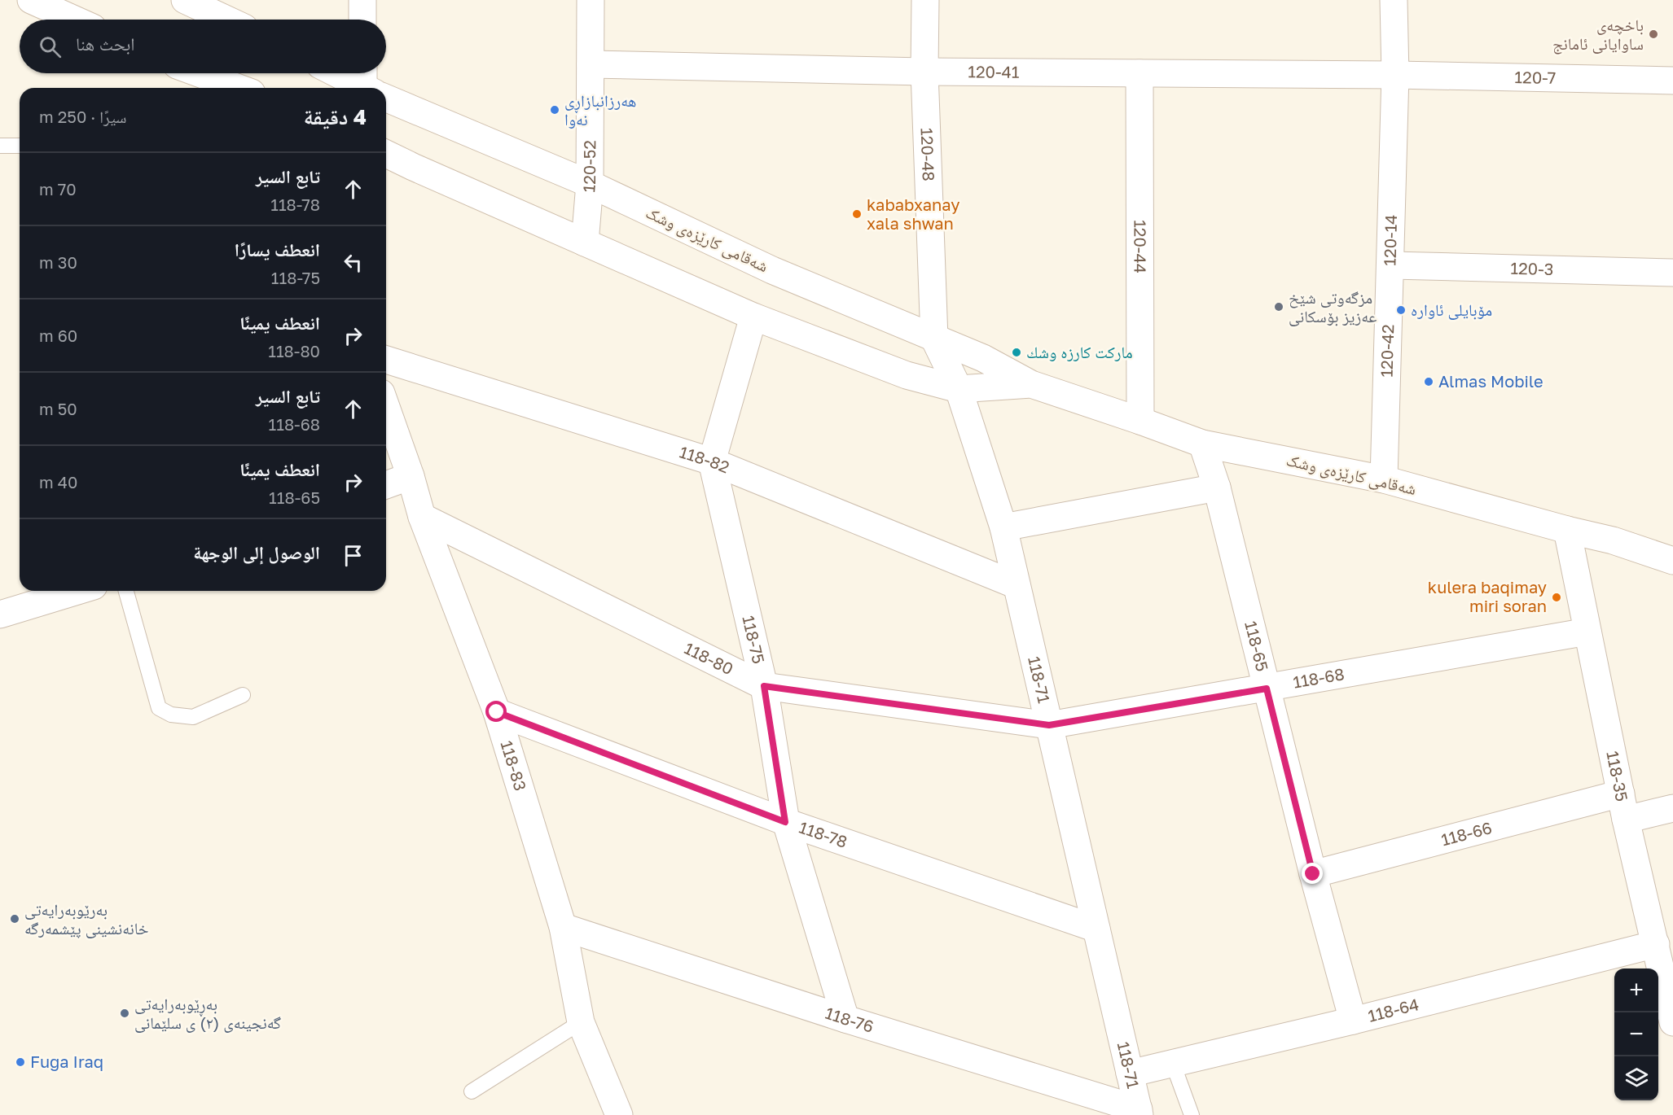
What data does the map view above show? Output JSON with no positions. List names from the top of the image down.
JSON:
{
  "streets": {
    "street": [
      "120-41",
      "120-7",
      "120-48",
      "120-52",
      "شەقامی کارێزەی وشک",
      "120-14",
      "120-44",
      "120-3",
      "120-42",
      "118-82",
      "118-75",
      "118-65",
      "118-80",
      "118-68",
      "118-71",
      "118-83",
      "118-35",
      "118-66",
      "118-78",
      "118-64",
      "118-76"
    ]
  },
  "crossings": [
    ["120-41", "120-7"],
    ["120-41", "120-48"],
    ["120-41", "120-52"],
    ["120-41", "120-14"],
    ["120-41", "120-44"],
    ["120-41", "120-42"],
    ["120-7", "120-14"],
    ["120-7", "120-42"],
    ["120-48", "شەقامی کارێزەی وشک"],
    ["120-48", "118-71"],
    ["120-52", "شەقامی کارێزەی وشک"],
    ["شەقامی کارێزەی وشک", "120-14"],
    ["شەقامی کارێزەی وشک", "120-44"],
    ["شەقامی کارێزەی وشک", "120-42"],
    ["شەقامی کارێزەی وشک", "118-75"],
    ["شەقامی کارێزەی وشک", "118-65"],
    ["شەقامی کارێزەی وشک", "118-71"],
    ["شەقامی کارێزەی وشک", "118-35"],
    ["120-14", "120-42"],
    ["120-3", "120-42"],
    ["118-82", "118-75"],
    ["118-82", "118-71"],
    ["118-75", "118-80"],
    ["118-75", "118-78"],
    ["118-75", "118-76"],
    ["118-65", "118-68"],
    ["118-65", "118-66"],
    ["118-65", "118-64"],
    ["118-80", "118-68"],
    ["118-80", "118-71"],
    ["118-80", "118-83"],
    ["118-68", "118-71"],
    ["118-68", "118-35"],
    ["118-71", "118-78"],
    ["118-71", "118-64"],
    ["118-71", "118-76"],
    ["118-83", "118-78"],
    ["118-83", "118-76"],
    ["118-35", "118-66"],
    ["118-35", "118-64"]
  ],
  "places": [
    "باخچەی ساوایانی ئامانج",
    "هەرزانبازاڕی نەوا",
    "kababxanay xala shwan",
    "مزگەوتی شێخ عەزیز بۆسکانی",
    "مۆبایلی ئاوارە",
    "ماركت كارزه وشك",
    "Almas Mobile",
    "kulera baqimay miri soran",
    "بەرێوبەرایەتی خانەنشینی پێشمەرگە",
    "بەڕێوبەرایەتی گەنجینەی (۲) ی سلێمانی",
    "Fuga Iraq"
  ],
  "page": {
    "search": "ابحث هنا",
    "heading": ["4 دقيقة", "سيرًا · 250 m"],
    "list": [
      ["تابع السير", "118-78", "70 m"],
      ["انعطف يسارًا", "118-75", "30 m"],
      ["انعطف يمينًا", "118-80", "60 m"],
      ["تابع السير", "118-68", "50 m"],
      ["انعطف يمينًا", "118-65", "40 m"],
      "الوصول إلى الوجهة"
    ],
    "map_buttons": ["+", "−"]
  }
}
